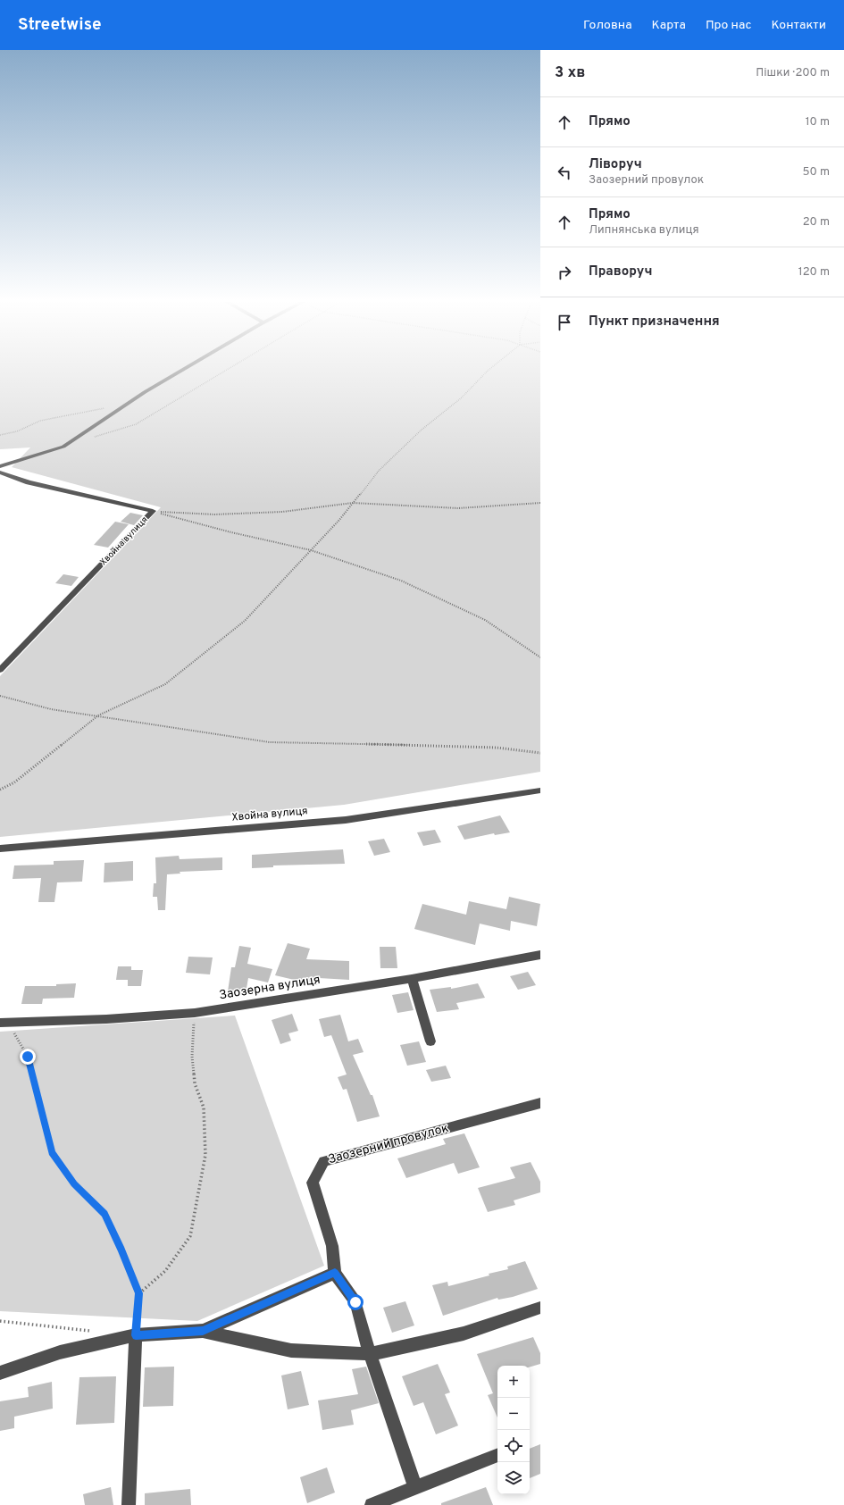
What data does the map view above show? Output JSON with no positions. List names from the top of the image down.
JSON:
{
  "streets": {
    "street": ["Хвойна вулиця", "Заозерна вулиця", "Заозерний провулок"]
  },
  "page": {
    "header": "Streetwise",
    "nav": [
      "Головна",
      "Карта",
      "Про нас",
      "Контакти"
    ],
    "heading": ["3 хв", "Пішки · 200 m"],
    "list": [
      ["Прямо", "10 m"],
      ["Ліворуч", "Заозерний провулок", "50 m"],
      ["Прямо", "Липнянська вулиця", "20 m"],
      ["Праворуч", "120 m"],
      "Пункт призначення"
    ],
    "map_buttons": ["+", "−"]
  }
}
